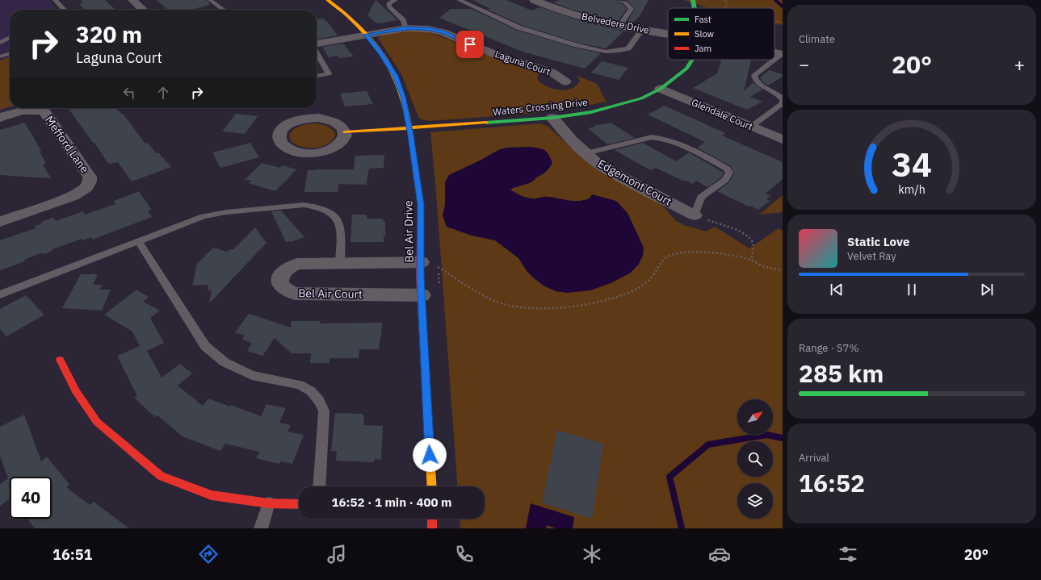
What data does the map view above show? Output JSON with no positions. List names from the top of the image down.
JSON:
{
  "streets": {
    "street": [
      "Belvedere Drive",
      "Laguna Court",
      "Waters Crossing Drive",
      "Glendale Court",
      "Mefford Lane",
      "Edgemont Court",
      "Bel Air Drive",
      "Bel Air Court"
    ]
  },
  "crossings": [
    ["Laguna Court", "Bel Air Drive"],
    ["Waters Crossing Drive", "Glendale Court"],
    ["Waters Crossing Drive", "Edgemont Court"],
    ["Waters Crossing Drive", "Bel Air Drive"],
    ["Bel Air Drive", "Bel Air Court"]
  ],
  "legend": ["Fast", "Slow", "Jam"],
  "north": "top right",
  "page": {
    "tile": [
      "Climate",
      ["Range · 57%", "285 km"],
      ["Arrival", "16:52"]
    ],
    "turn": ["320 m", "Laguna Court"],
    "heat": ["−", "20°", "+"],
    "song": ["Static Love", "Velvet Ray"],
    "limit": "40",
    "trip": "16:52 · 1 min · 400 m",
    "tabs": ["16:51", "20°"],
    "gauge": ["34", "km/h"]
  }
}
